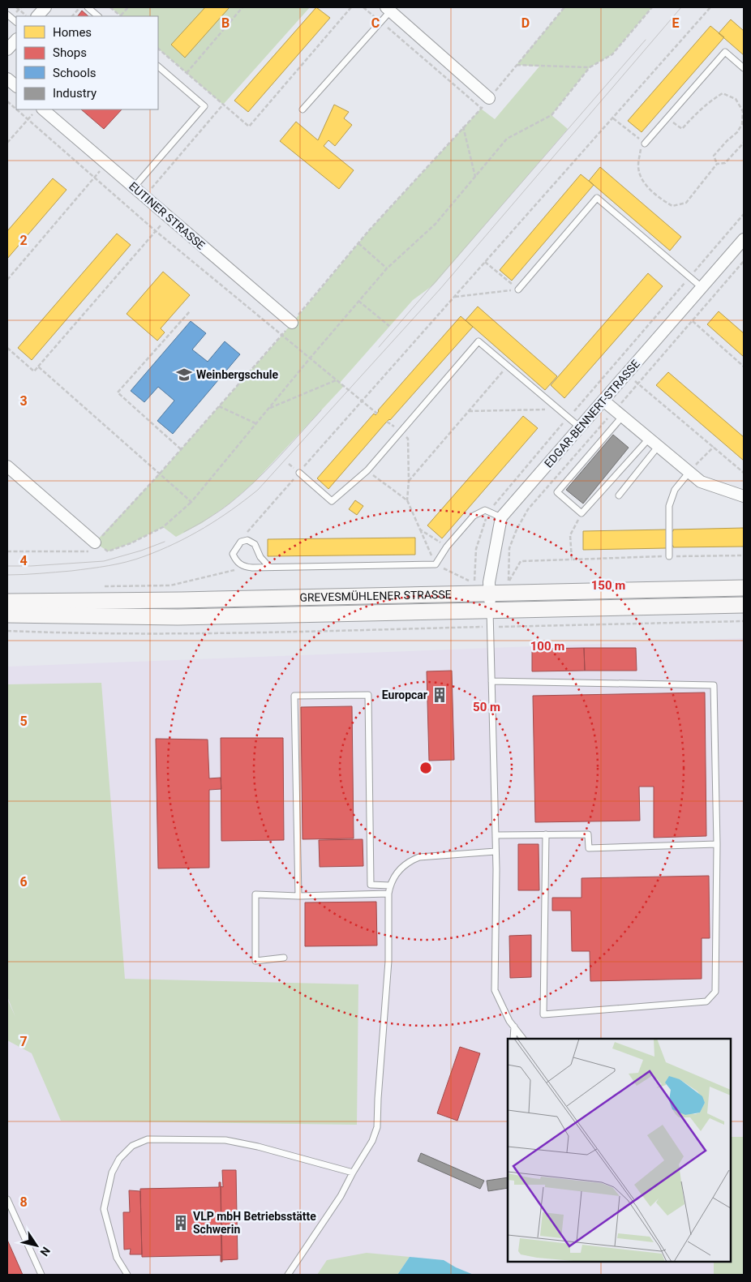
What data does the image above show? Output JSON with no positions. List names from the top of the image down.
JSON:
{
  "streets": {
    "street": ["EUTINER STRASSE", "EDGAR-BENNERT-STRASSE", "GREVESMÜHLENER STRASSE"]
  },
  "places": {
    "school or university": ["Weinbergschule"],
    "building": ["Europcar", "VLP mbH Betriebsstätte Schwerin"]
  },
  "legend": [
    "Homes",
    "Shops",
    "Schools",
    "Industry"
  ],
  "north": "bottom right",
  "grid": {
    "columns": [
      "B",
      "C",
      "D",
      "E"
    ],
    "rows": [
      "2",
      "3",
      "4",
      "5",
      "6",
      "7",
      "8"
    ]
  },
  "rings": ["150 m", "100 m", "50 m"]
}
